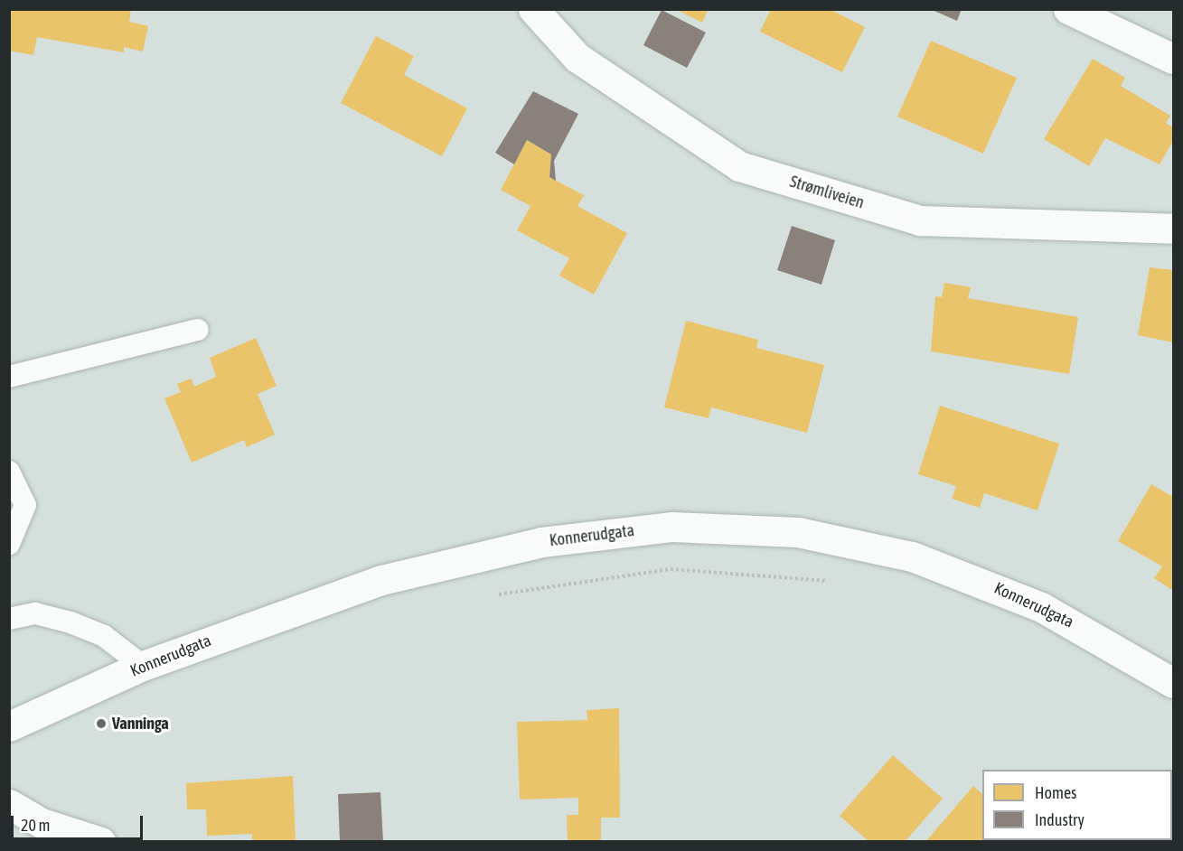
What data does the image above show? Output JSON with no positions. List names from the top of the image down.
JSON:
{
  "streets": {
    "main road": ["Strømliveien", "Konnerudgata"]
  },
  "places": ["Vanninga"],
  "legend": ["Homes", "Industry"],
  "scale_bar": "20 m"
}
